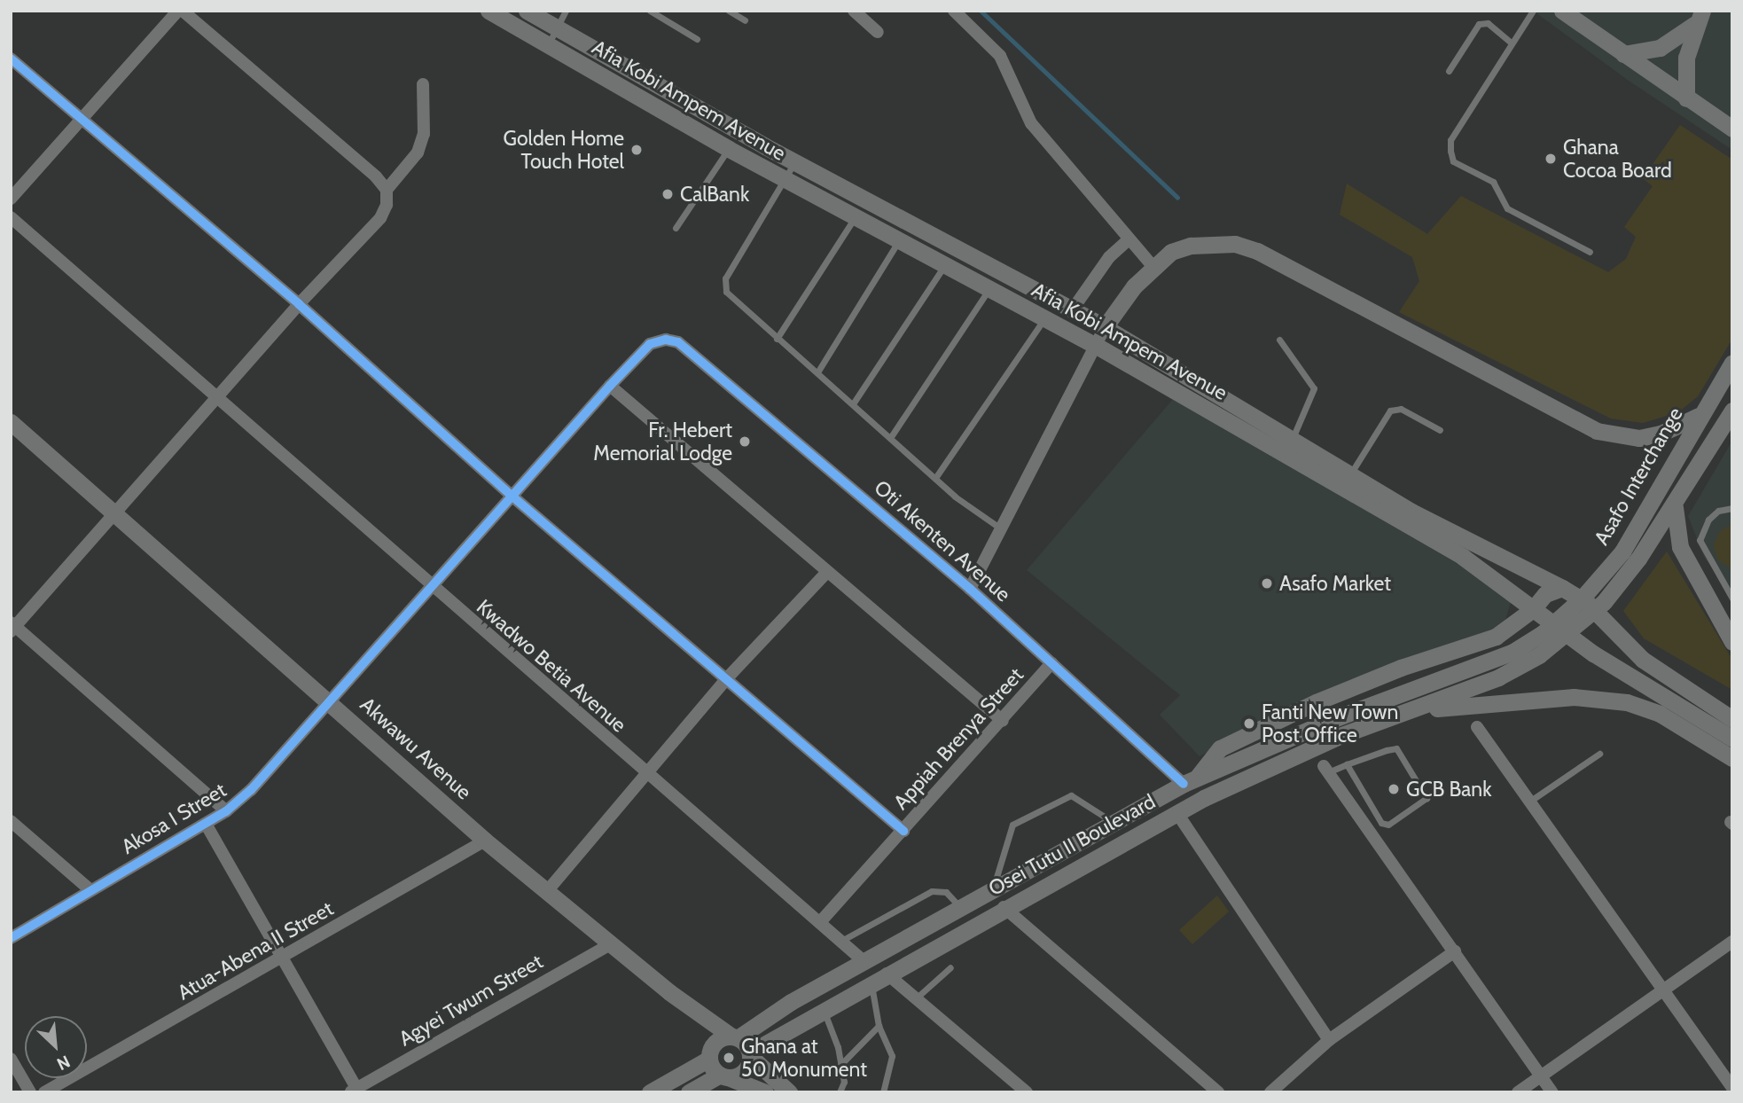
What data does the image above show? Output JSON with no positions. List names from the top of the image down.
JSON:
{
  "streets": {
    "main road": [
      "Afia Kobi Ampem Avenue",
      "Asafo Interchange",
      "Akwawu Avenue",
      "Osei Tutu II Boulevard"
    ],
    "street": [
      "Oti Akenten Avenue",
      "Kwadwo Betia Avenue",
      "Appiah Brenya Street",
      "Akosa I Street",
      "Atua-Abena II Street",
      "Agyei Twum Street"
    ]
  },
  "crossings": [
    ["Asafo Interchange", "Osei Tutu II Boulevard"],
    ["Oti Akenten Avenue", "Appiah Brenya Street"],
    ["Oti Akenten Avenue", "Akosa I Street"],
    ["Oti Akenten Avenue", "Osei Tutu II Boulevard"],
    ["Kwadwo Betia Avenue", "Appiah Brenya Street"],
    ["Kwadwo Betia Avenue", "Akosa I Street"],
    ["Kwadwo Betia Avenue", "Osei Tutu II Boulevard"],
    ["Akwawu Avenue", "Akosa I Street"],
    ["Akwawu Avenue", "Osei Tutu II Boulevard"],
    ["Akwawu Avenue", "Atua-Abena II Street"],
    ["Akwawu Avenue", "Agyei Twum Street"]
  ],
  "places": [
    "Golden Home Touch Hotel",
    "Ghana Cocoa Board",
    "CalBank",
    "Fr. Hebert Memorial Lodge",
    "Asafo Market",
    "Fanti New Town Post Office",
    "GCB Bank",
    "Ghana at 50 Monument"
  ],
  "north": "bottom right"
}
